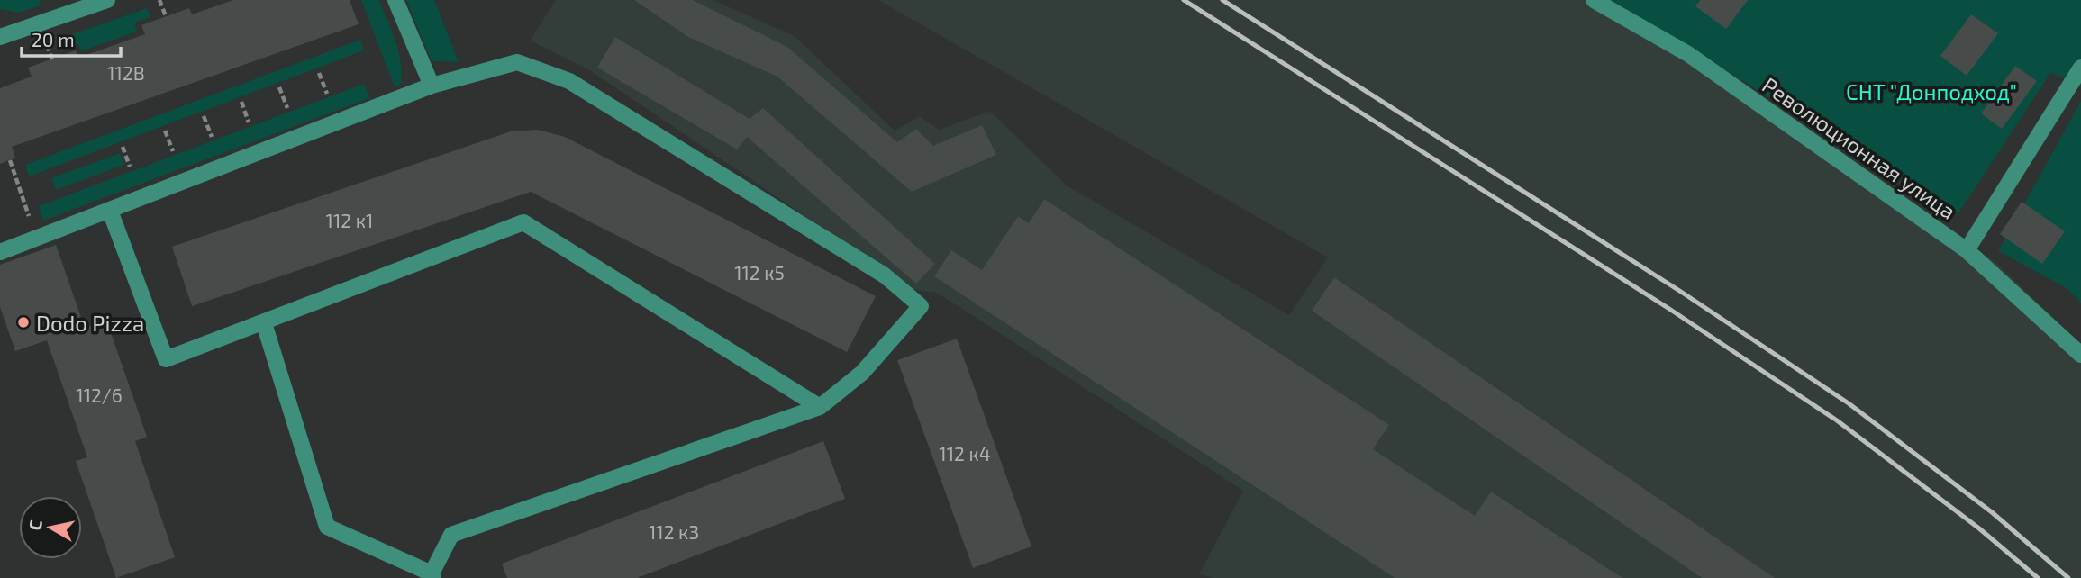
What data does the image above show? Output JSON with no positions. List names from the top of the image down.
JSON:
{
  "streets": {
    "street": ["Революционная улица"]
  },
  "parks": ["СНТ \"Донподход\""],
  "places": ["Dodo Pizza"],
  "house_numbers": [
    "112В",
    "112 к1",
    "112 к5",
    "112/6",
    "112 к4",
    "112 к3"
  ],
  "scale_bar": "20 m",
  "north": "left"
}
